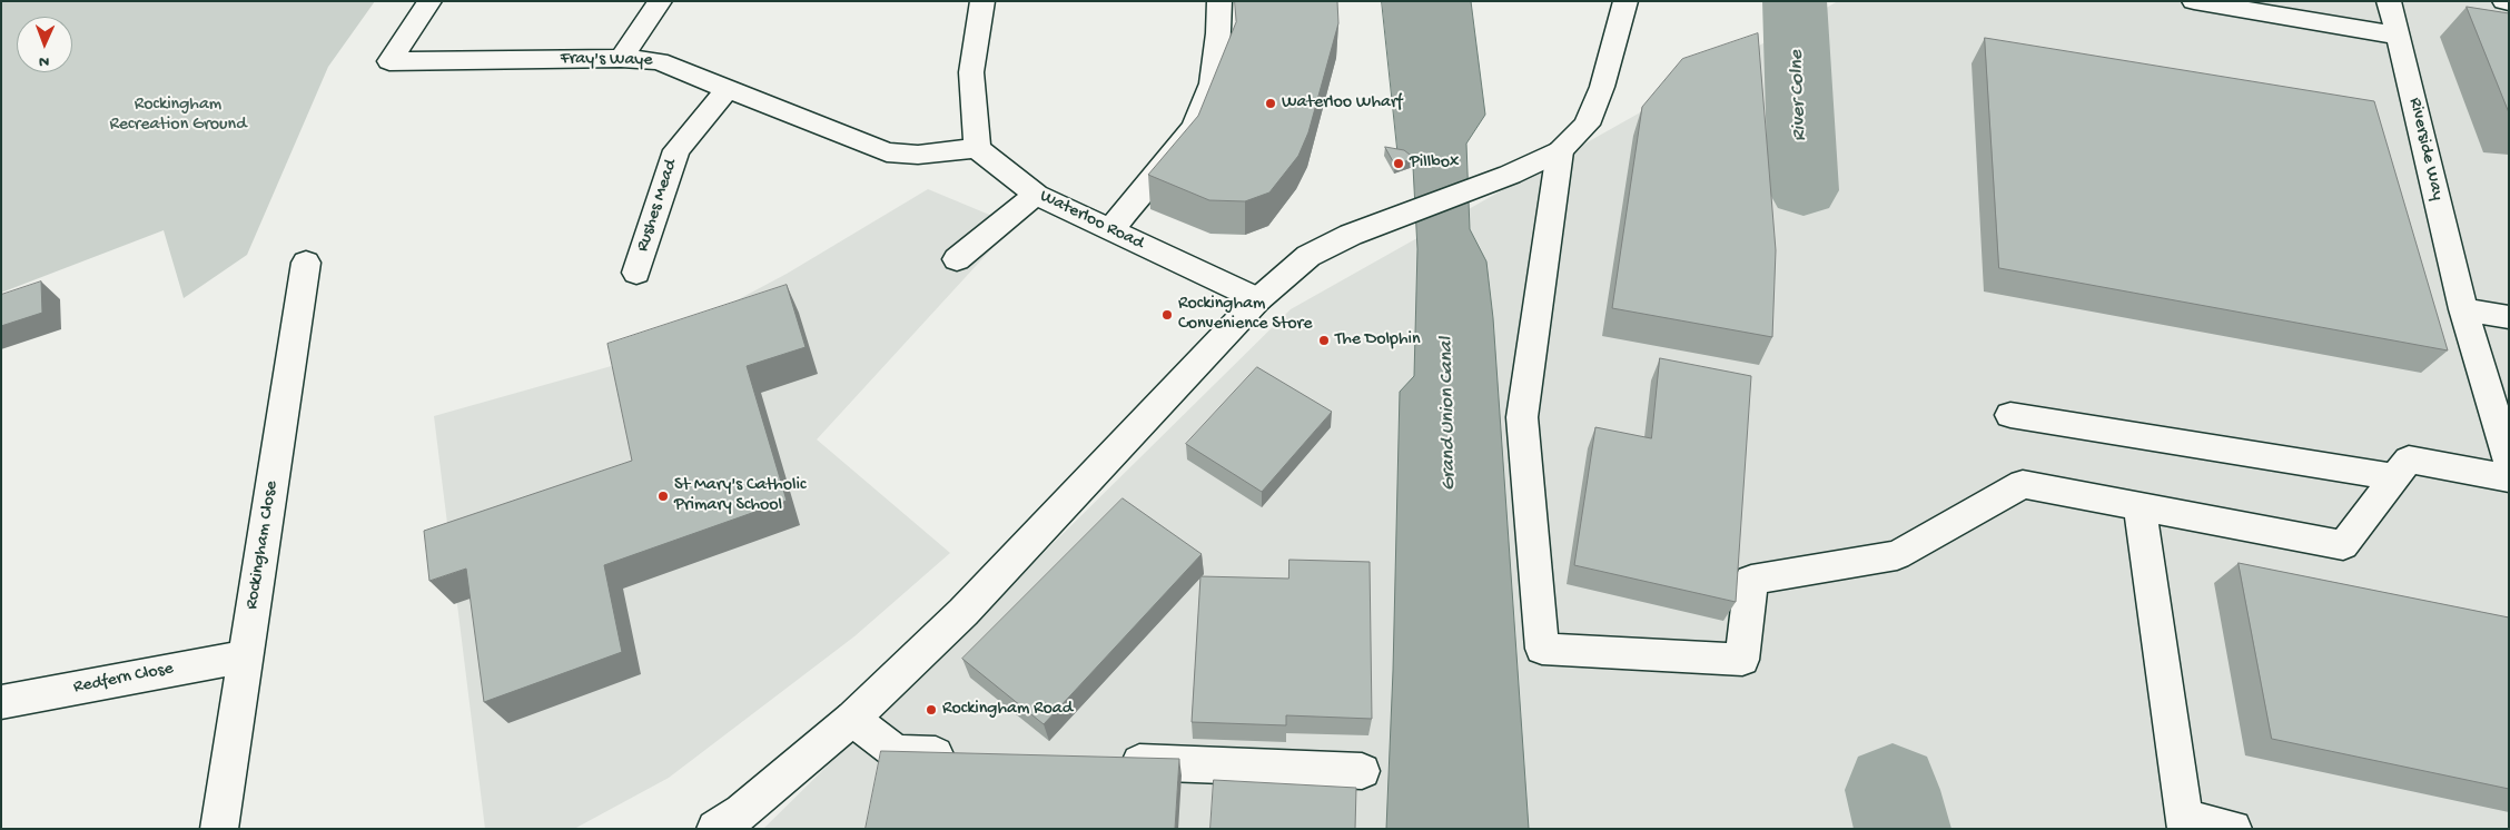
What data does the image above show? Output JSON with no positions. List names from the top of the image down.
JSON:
{
  "streets": {
    "street": [
      "Fray's Waye",
      "Riverside Way",
      "Rushes Mead",
      "Waterloo Road",
      "Rockingham Close",
      "Redfern Close"
    ]
  },
  "crossings": [
    ["Fray's Waye", "Rushes Mead"],
    ["Fray's Waye", "Waterloo Road"],
    ["Rockingham Close", "Redfern Close"]
  ],
  "water": ["River Colne", "Grand Union Canal"],
  "parks": ["Rockingham Recreation Ground"],
  "places": [
    "Waterloo Wharf",
    "Pillbox",
    "Rockingham Convenience Store",
    "The Dolphin",
    "St Mary's Catholic Primary School",
    "Rockingham Road"
  ],
  "north": "bottom"
}
